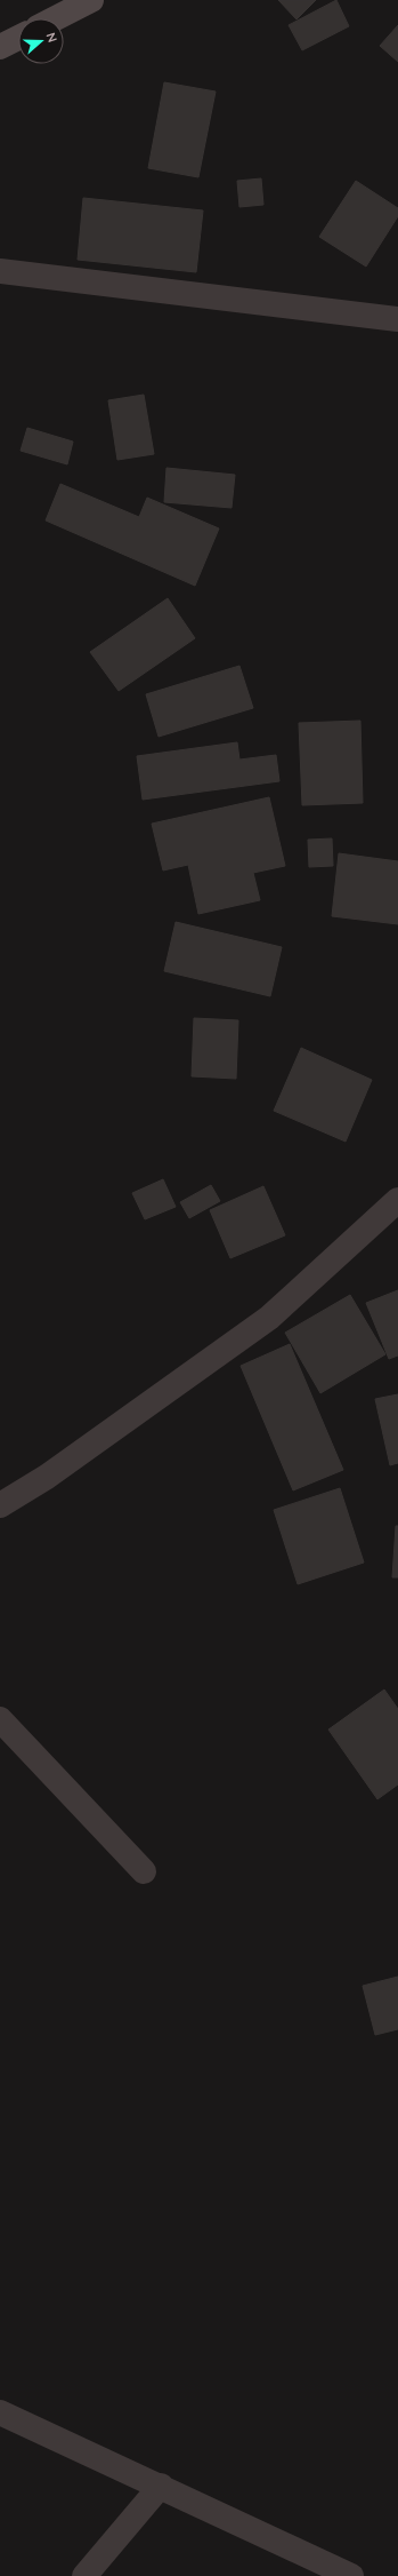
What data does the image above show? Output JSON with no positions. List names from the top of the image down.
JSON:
{
  "north": "right"
}
